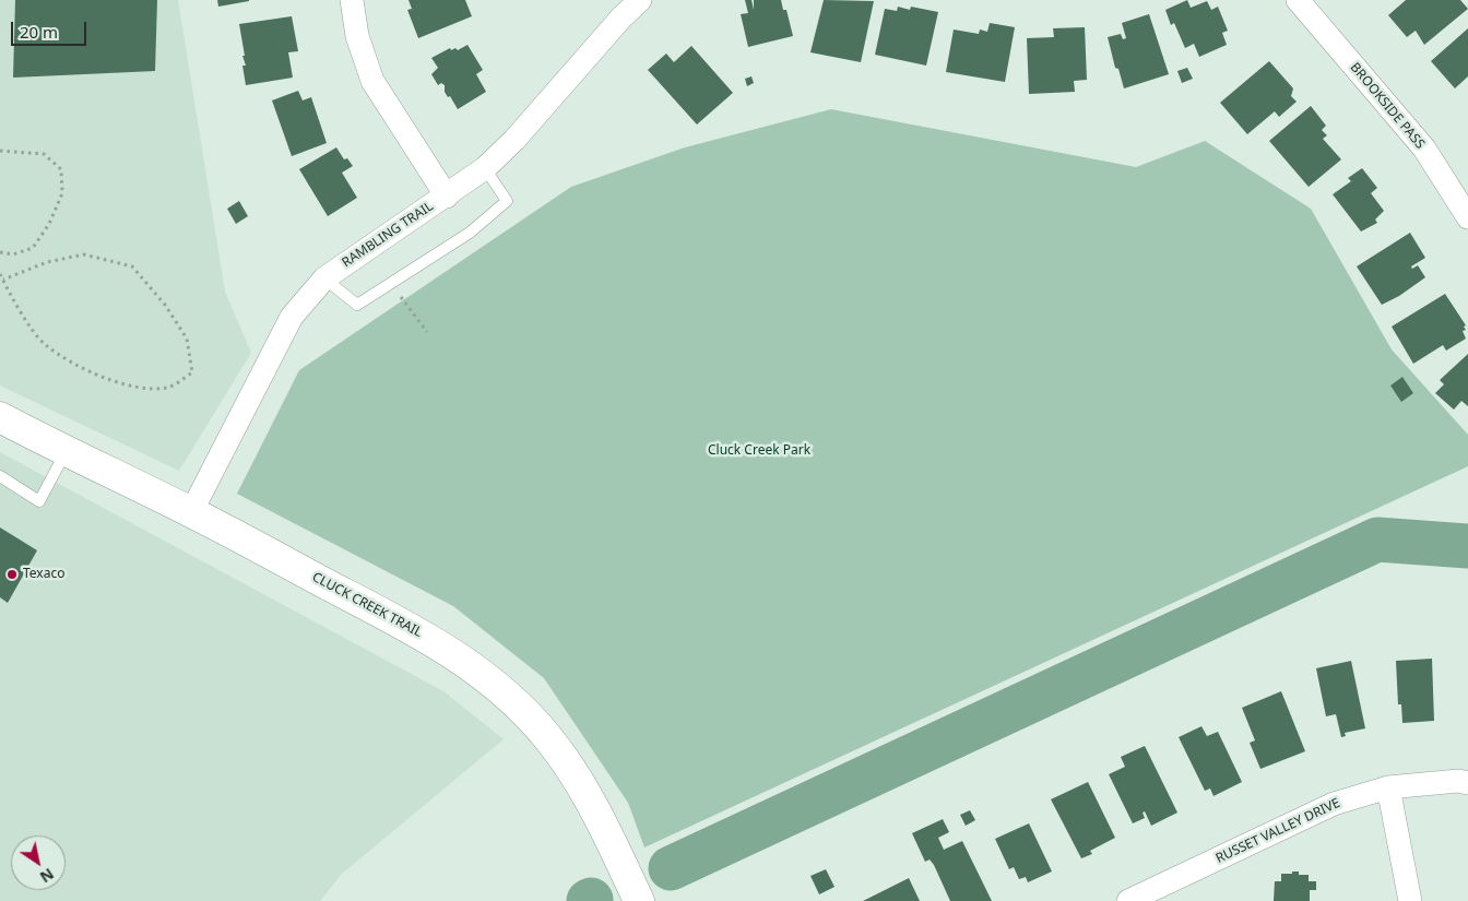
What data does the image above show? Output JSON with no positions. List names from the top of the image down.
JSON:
{
  "streets": {
    "street": [
      "BROOKSIDE PASS",
      "RAMBLING TRAIL",
      "CLUCK CREEK TRAIL",
      "RUSSET VALLEY DRIVE"
    ]
  },
  "crossings": [
    ["RAMBLING TRAIL", "CLUCK CREEK TRAIL"]
  ],
  "parks": ["Cluck Creek Park"],
  "places": ["Texaco"],
  "scale_bar": "20 m",
  "north": "bottom right"
}
